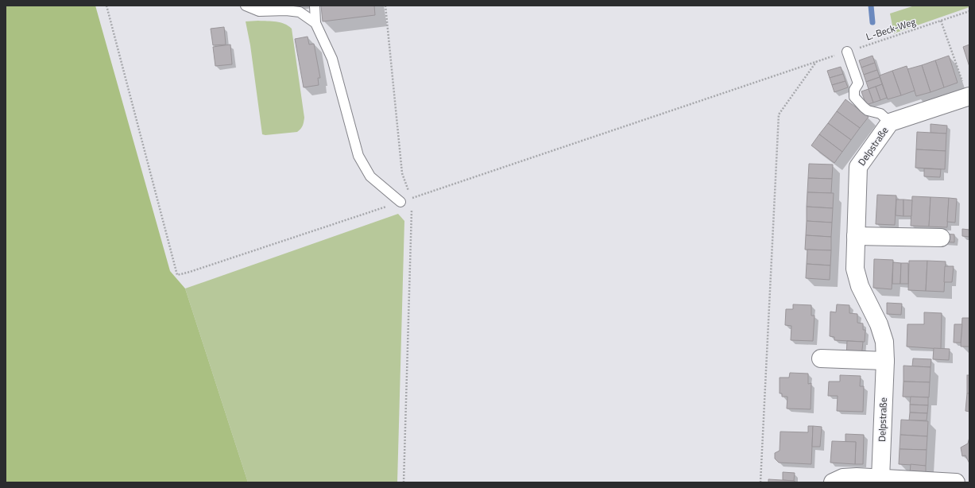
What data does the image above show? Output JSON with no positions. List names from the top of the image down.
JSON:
{
  "streets": {
    "street": ["Delpstraße"],
    "path": ["L.-Beck-Weg"]
  }
}
